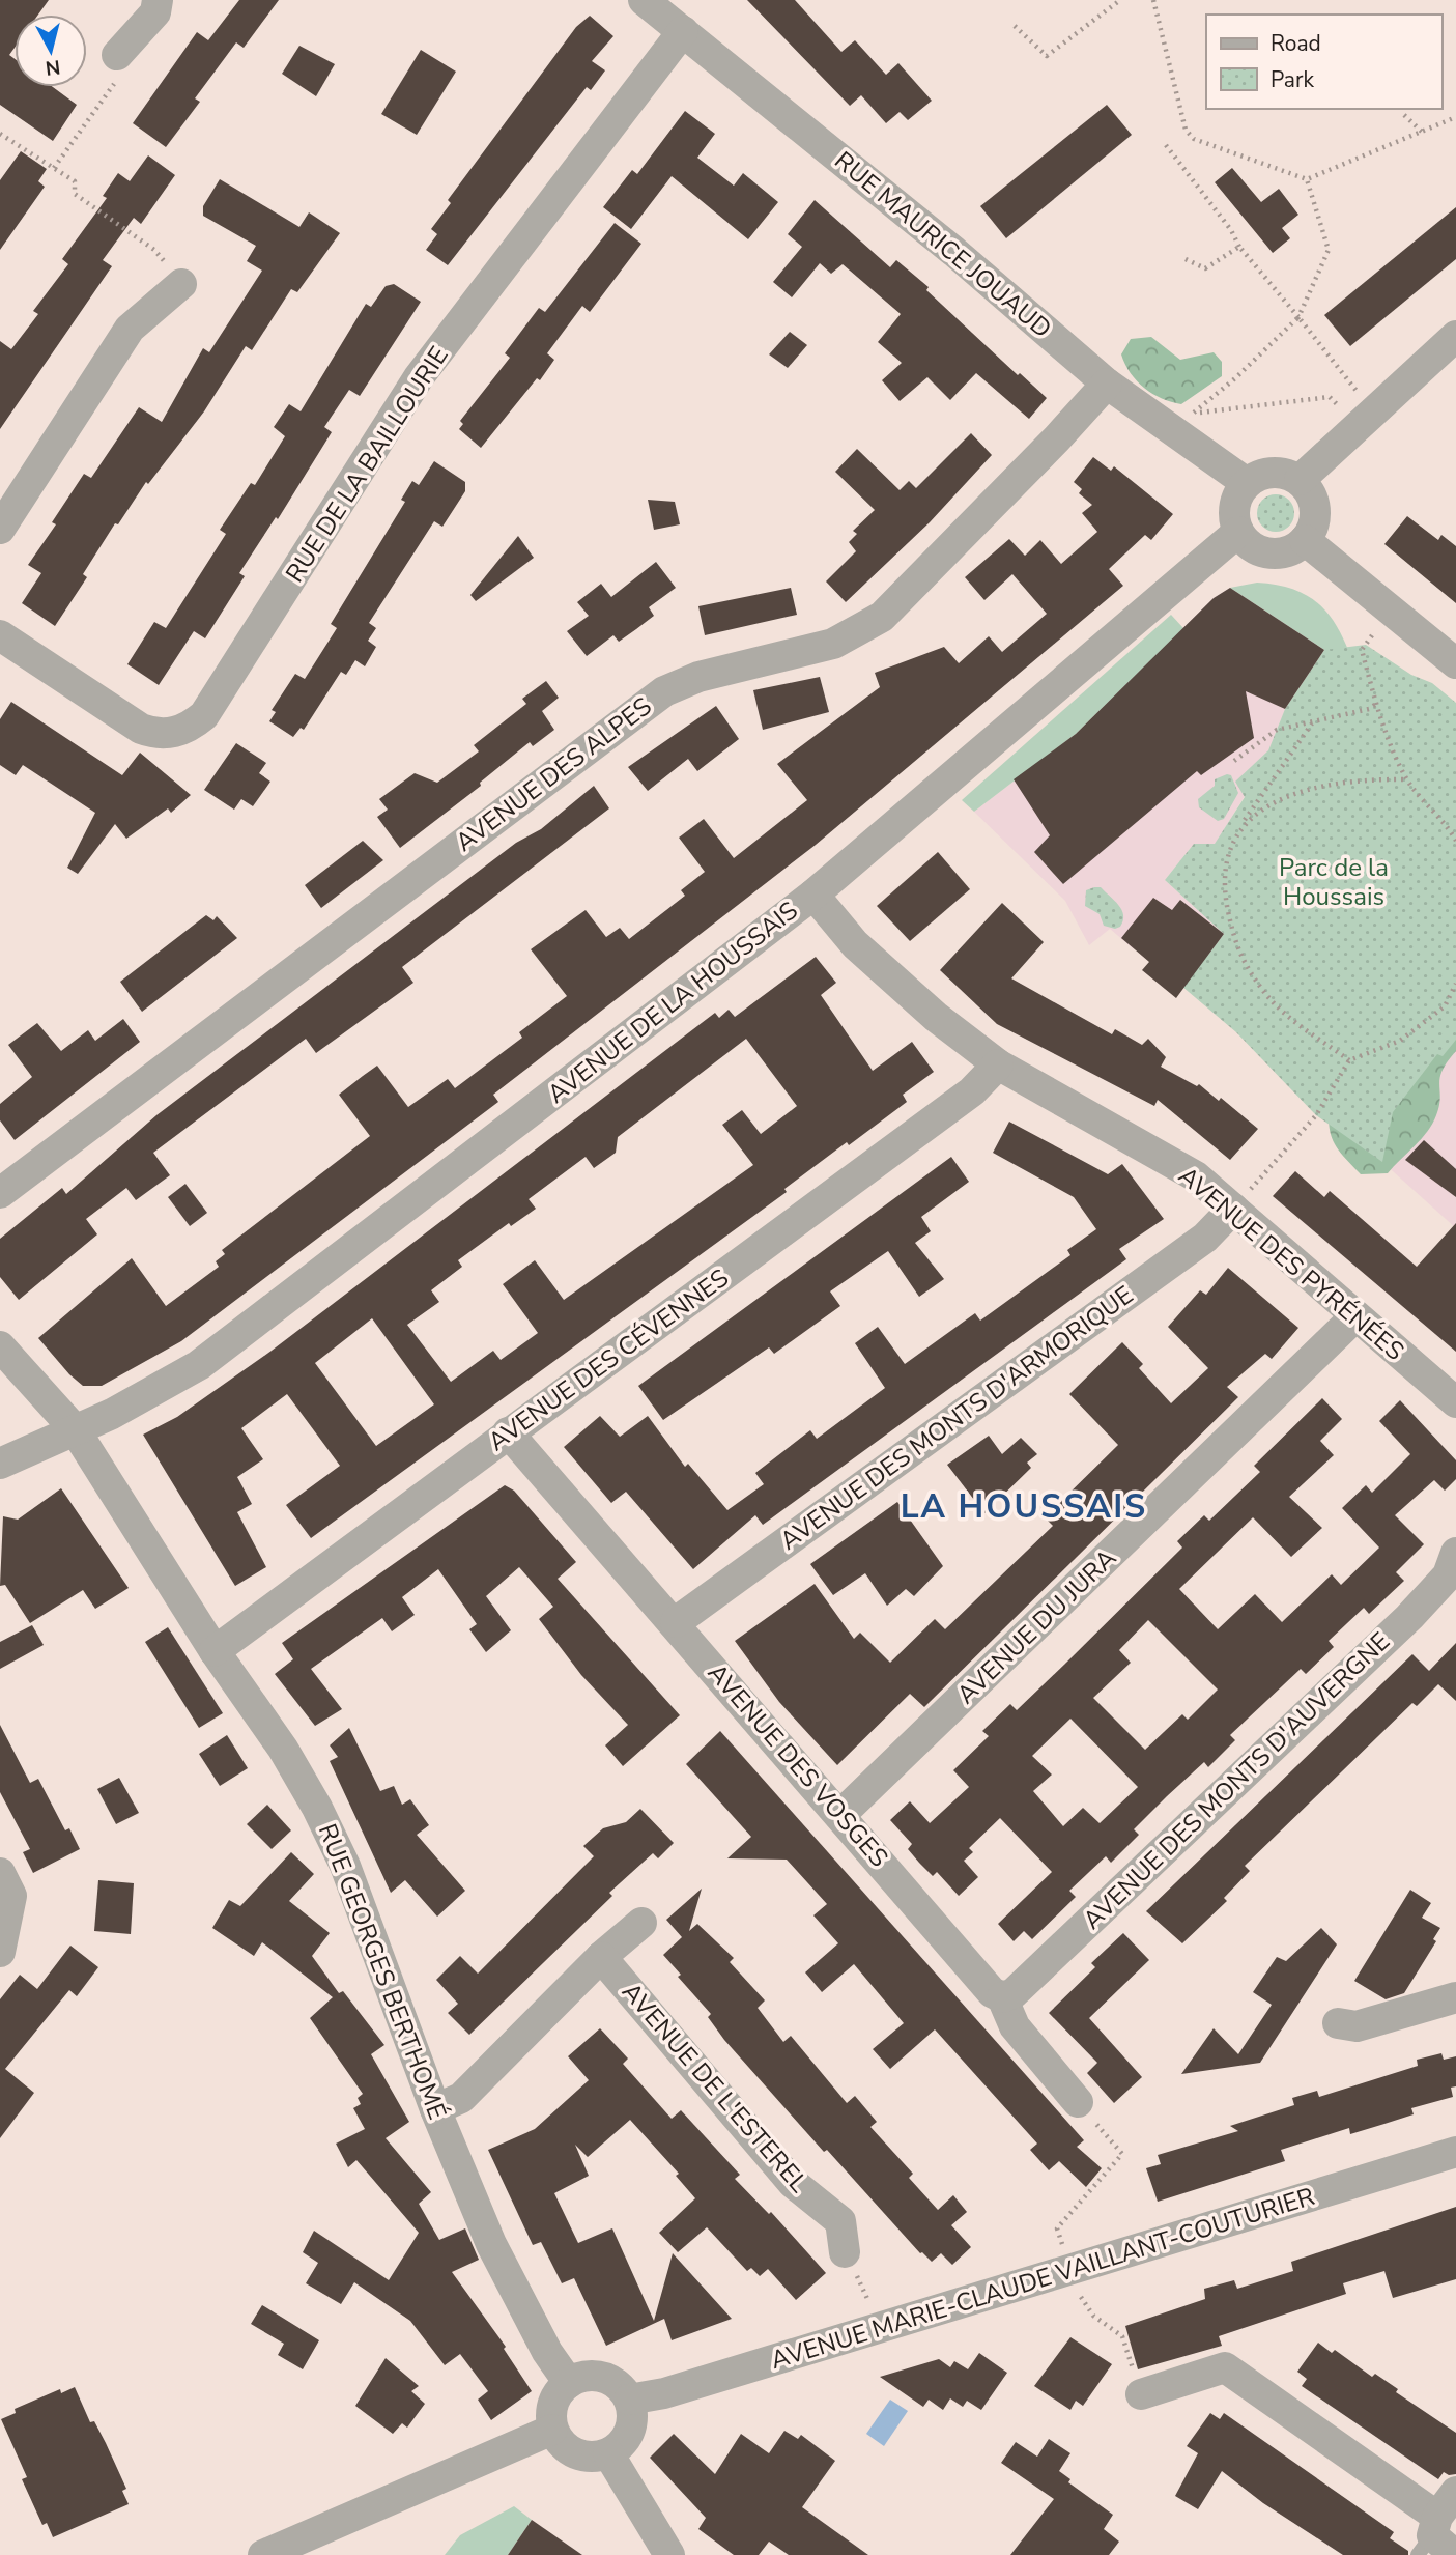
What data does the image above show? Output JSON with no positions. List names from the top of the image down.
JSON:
{
  "streets": {
    "street": [
      "RUE MAURICE JOUAUD",
      "RUE DE LA BAILLOURIE",
      "AVENUE DES ALPES",
      "AVENUE DE LA HOUSSAIS",
      "AVENUE DES PYRÉNÉES",
      "AVENUE DES CÉVENNES",
      "AVENUE DES MONTS D'ARMORIQUE",
      "AVENUE DU JURA",
      "AVENUE DES VOSGES",
      "AVENUE DES MONTS D'AUVERGNE",
      "RUE GEORGES BERTHOMÉ",
      "AVENUE DE L'ESTEREL",
      "AVENUE MARIE-CLAUDE VAILLANT-COUTURIER"
    ]
  },
  "crossings": [
    ["RUE MAURICE JOUAUD", "RUE DE LA BAILLOURIE"],
    ["RUE MAURICE JOUAUD", "AVENUE DES ALPES"],
    ["RUE MAURICE JOUAUD", "AVENUE DE LA HOUSSAIS"],
    ["AVENUE DE LA HOUSSAIS", "AVENUE DES PYRÉNÉES"],
    ["AVENUE DE LA HOUSSAIS", "RUE GEORGES BERTHOMÉ"],
    ["AVENUE DES PYRÉNÉES", "AVENUE DES CÉVENNES"],
    ["AVENUE DES PYRÉNÉES", "AVENUE DES MONTS D'ARMORIQUE"],
    ["AVENUE DES PYRÉNÉES", "AVENUE DU JURA"],
    ["AVENUE DES CÉVENNES", "AVENUE DES VOSGES"],
    ["AVENUE DES CÉVENNES", "RUE GEORGES BERTHOMÉ"],
    ["AVENUE DES MONTS D'ARMORIQUE", "AVENUE DES VOSGES"],
    ["AVENUE DU JURA", "AVENUE DES VOSGES"],
    ["AVENUE DES VOSGES", "AVENUE DES MONTS D'AUVERGNE"],
    ["RUE GEORGES BERTHOMÉ", "AVENUE DE L'ESTEREL"],
    ["RUE GEORGES BERTHOMÉ", "AVENUE MARIE-CLAUDE VAILLANT-COUTURIER"]
  ],
  "districts": ["LA HOUSSAIS"],
  "parks": ["Parc de la Houssais"],
  "legend": ["Road", "Park"],
  "north": "bottom"
}
